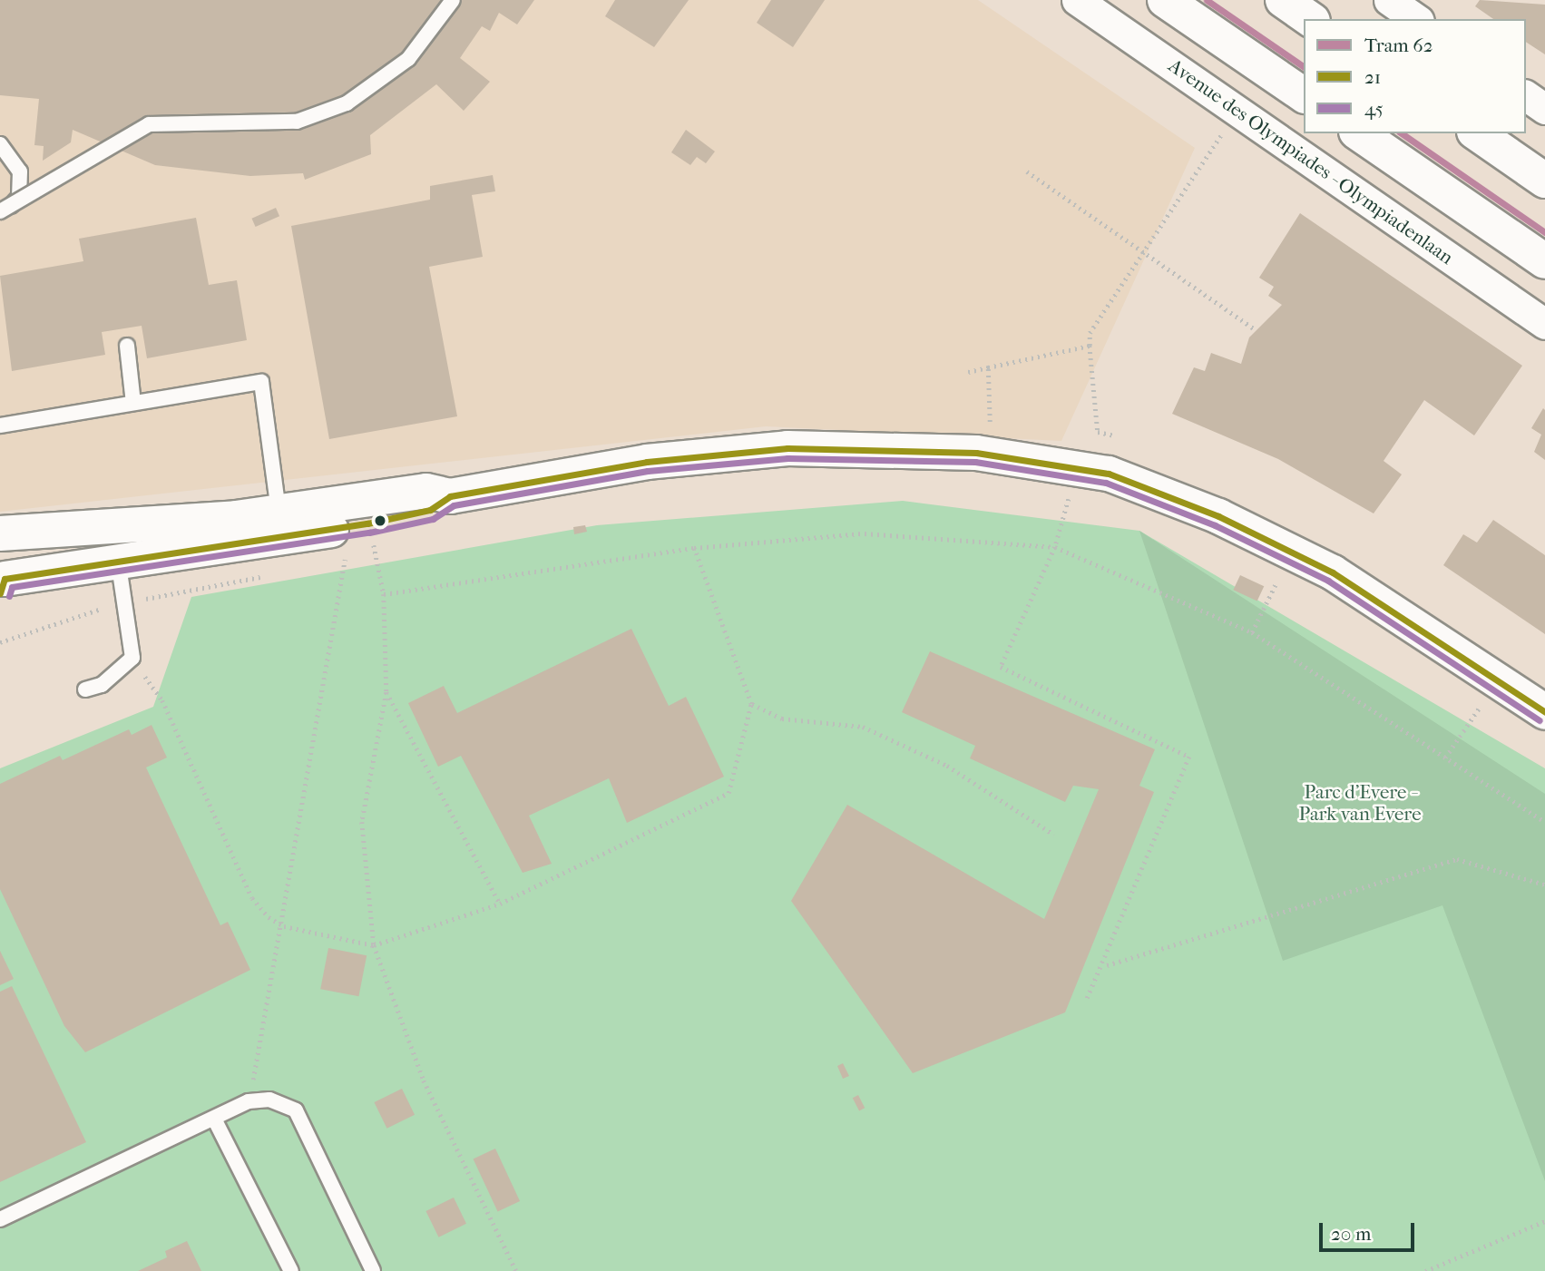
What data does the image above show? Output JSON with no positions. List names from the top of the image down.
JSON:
{
  "streets": {
    "street": ["Avenue des Olympiades - Olympiadenlaan"]
  },
  "parks": ["Parc d'Evere - Park van Evere"],
  "lines": ["tram line 62", "transit line 21", "transit line 45"],
  "legend": ["Tram 62", "21", "45"],
  "scale_bar": "20 m"
}
